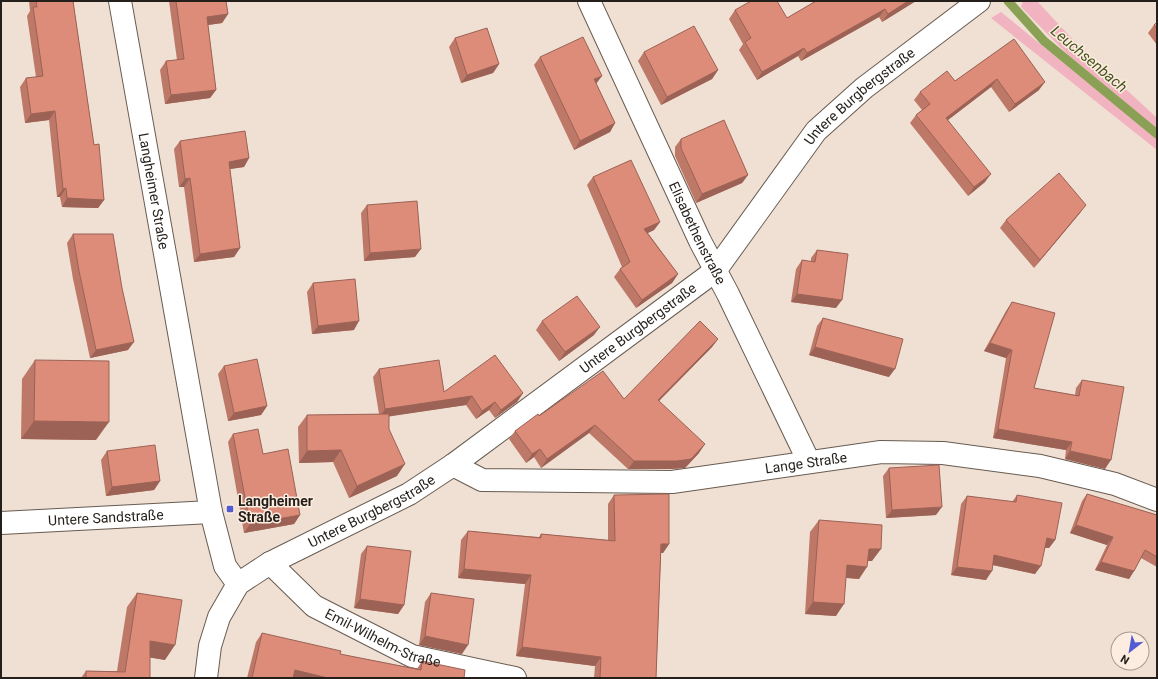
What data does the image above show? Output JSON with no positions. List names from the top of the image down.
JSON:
{
  "streets": {
    "street": [
      "Untere Burgbergstraße",
      "Langheimer Straße",
      "Elisabethenstraße",
      "Lange Straße",
      "Untere Sandstraße",
      "Emil-Wilhelm-Straße"
    ]
  },
  "crossings": [
    ["Untere Burgbergstraße", "Langheimer Straße"],
    ["Untere Burgbergstraße", "Elisabethenstraße"],
    ["Untere Burgbergstraße", "Lange Straße"],
    ["Untere Burgbergstraße", "Emil-Wilhelm-Straße"],
    ["Langheimer Straße", "Untere Sandstraße"],
    ["Elisabethenstraße", "Lange Straße"]
  ],
  "water": ["Leuchsenbach"],
  "places": {
    "transit": ["Langheimer Straße"]
  },
  "north": "bottom left"
}
